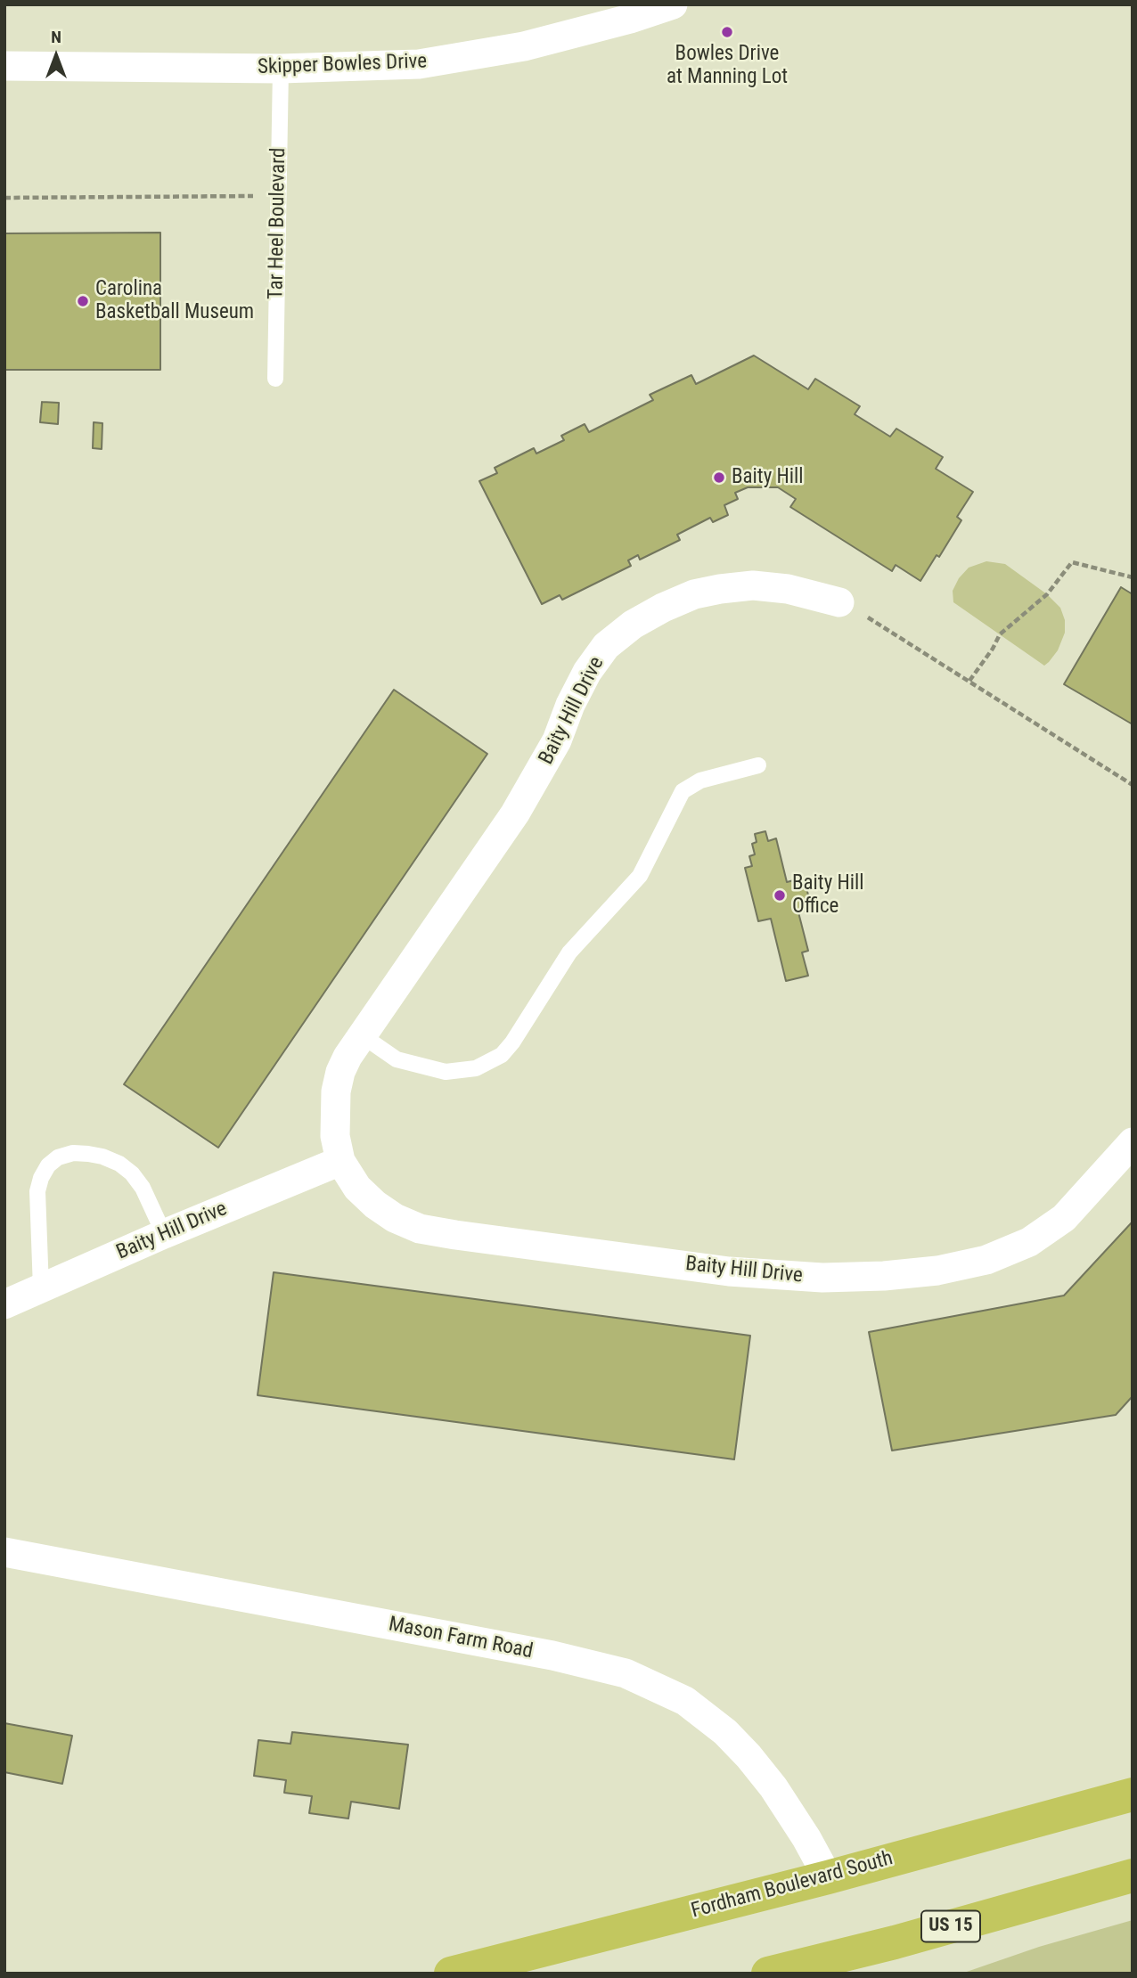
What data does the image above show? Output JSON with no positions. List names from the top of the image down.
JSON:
{
  "streets": {
    "highway": ["Fordham Boulevard South", "US 15"],
    "street": ["Skipper Bowles Drive", "Baity Hill Drive", "Mason Farm Road"],
    "lane": ["Tar Heel Boulevard"]
  },
  "crossings": [
    ["Skipper Bowles Drive", "Tar Heel Boulevard"],
    ["Mason Farm Road", "Fordham Boulevard South"]
  ],
  "places": [
    "Bowles Drive at Manning Lot",
    "Carolina Basketball Museum",
    "Baity Hill",
    "Baity Hill Office"
  ],
  "north": "top"
}
